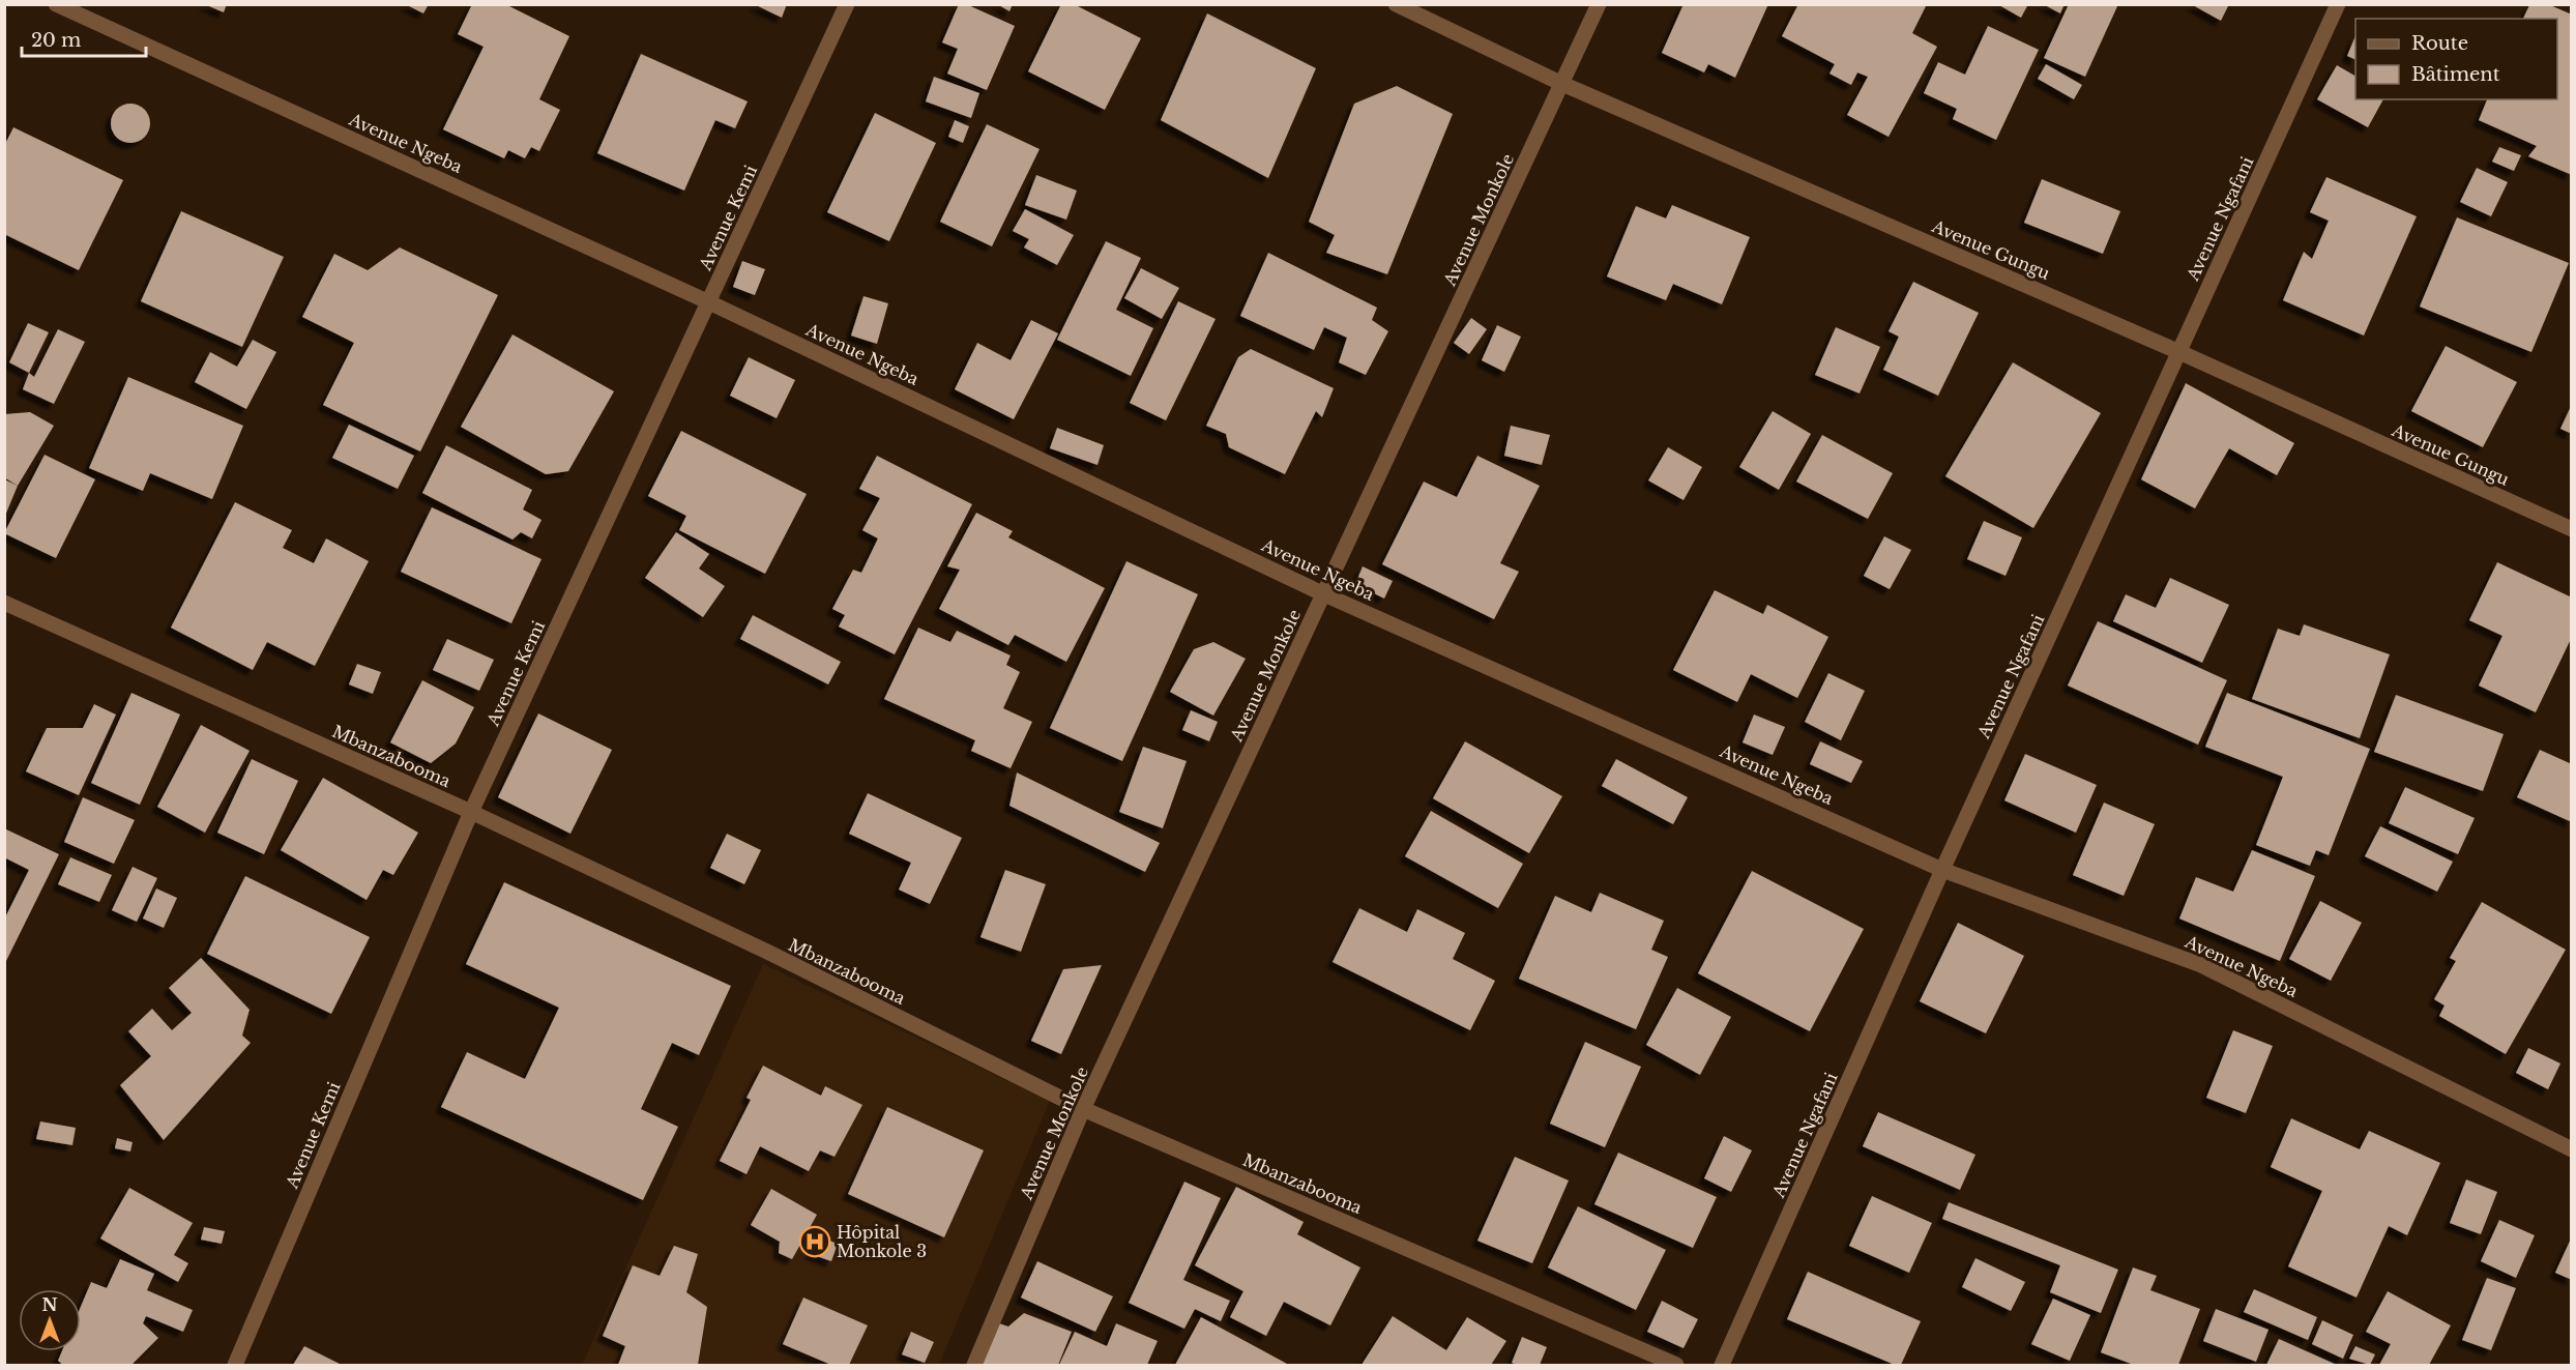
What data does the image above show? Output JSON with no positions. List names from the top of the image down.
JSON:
{
  "streets": {
    "street": [
      "Avenue Ngeba",
      "Avenue Kemi",
      "Avenue Ngafani",
      "Avenue Monkole",
      "Avenue Gungu",
      "Mbanzabooma"
    ]
  },
  "crossings": [
    ["Avenue Ngeba", "Avenue Kemi"],
    ["Avenue Ngeba", "Avenue Ngafani"],
    ["Avenue Ngeba", "Avenue Monkole"],
    ["Avenue Kemi", "Mbanzabooma"],
    ["Avenue Ngafani", "Avenue Gungu"],
    ["Avenue Monkole", "Avenue Gungu"],
    ["Avenue Monkole", "Mbanzabooma"]
  ],
  "places": {
    "hospital": ["Hôpital Monkole 3"]
  },
  "legend": ["Route", "Bâtiment"],
  "scale_bar": "20 m",
  "north": "top"
}
